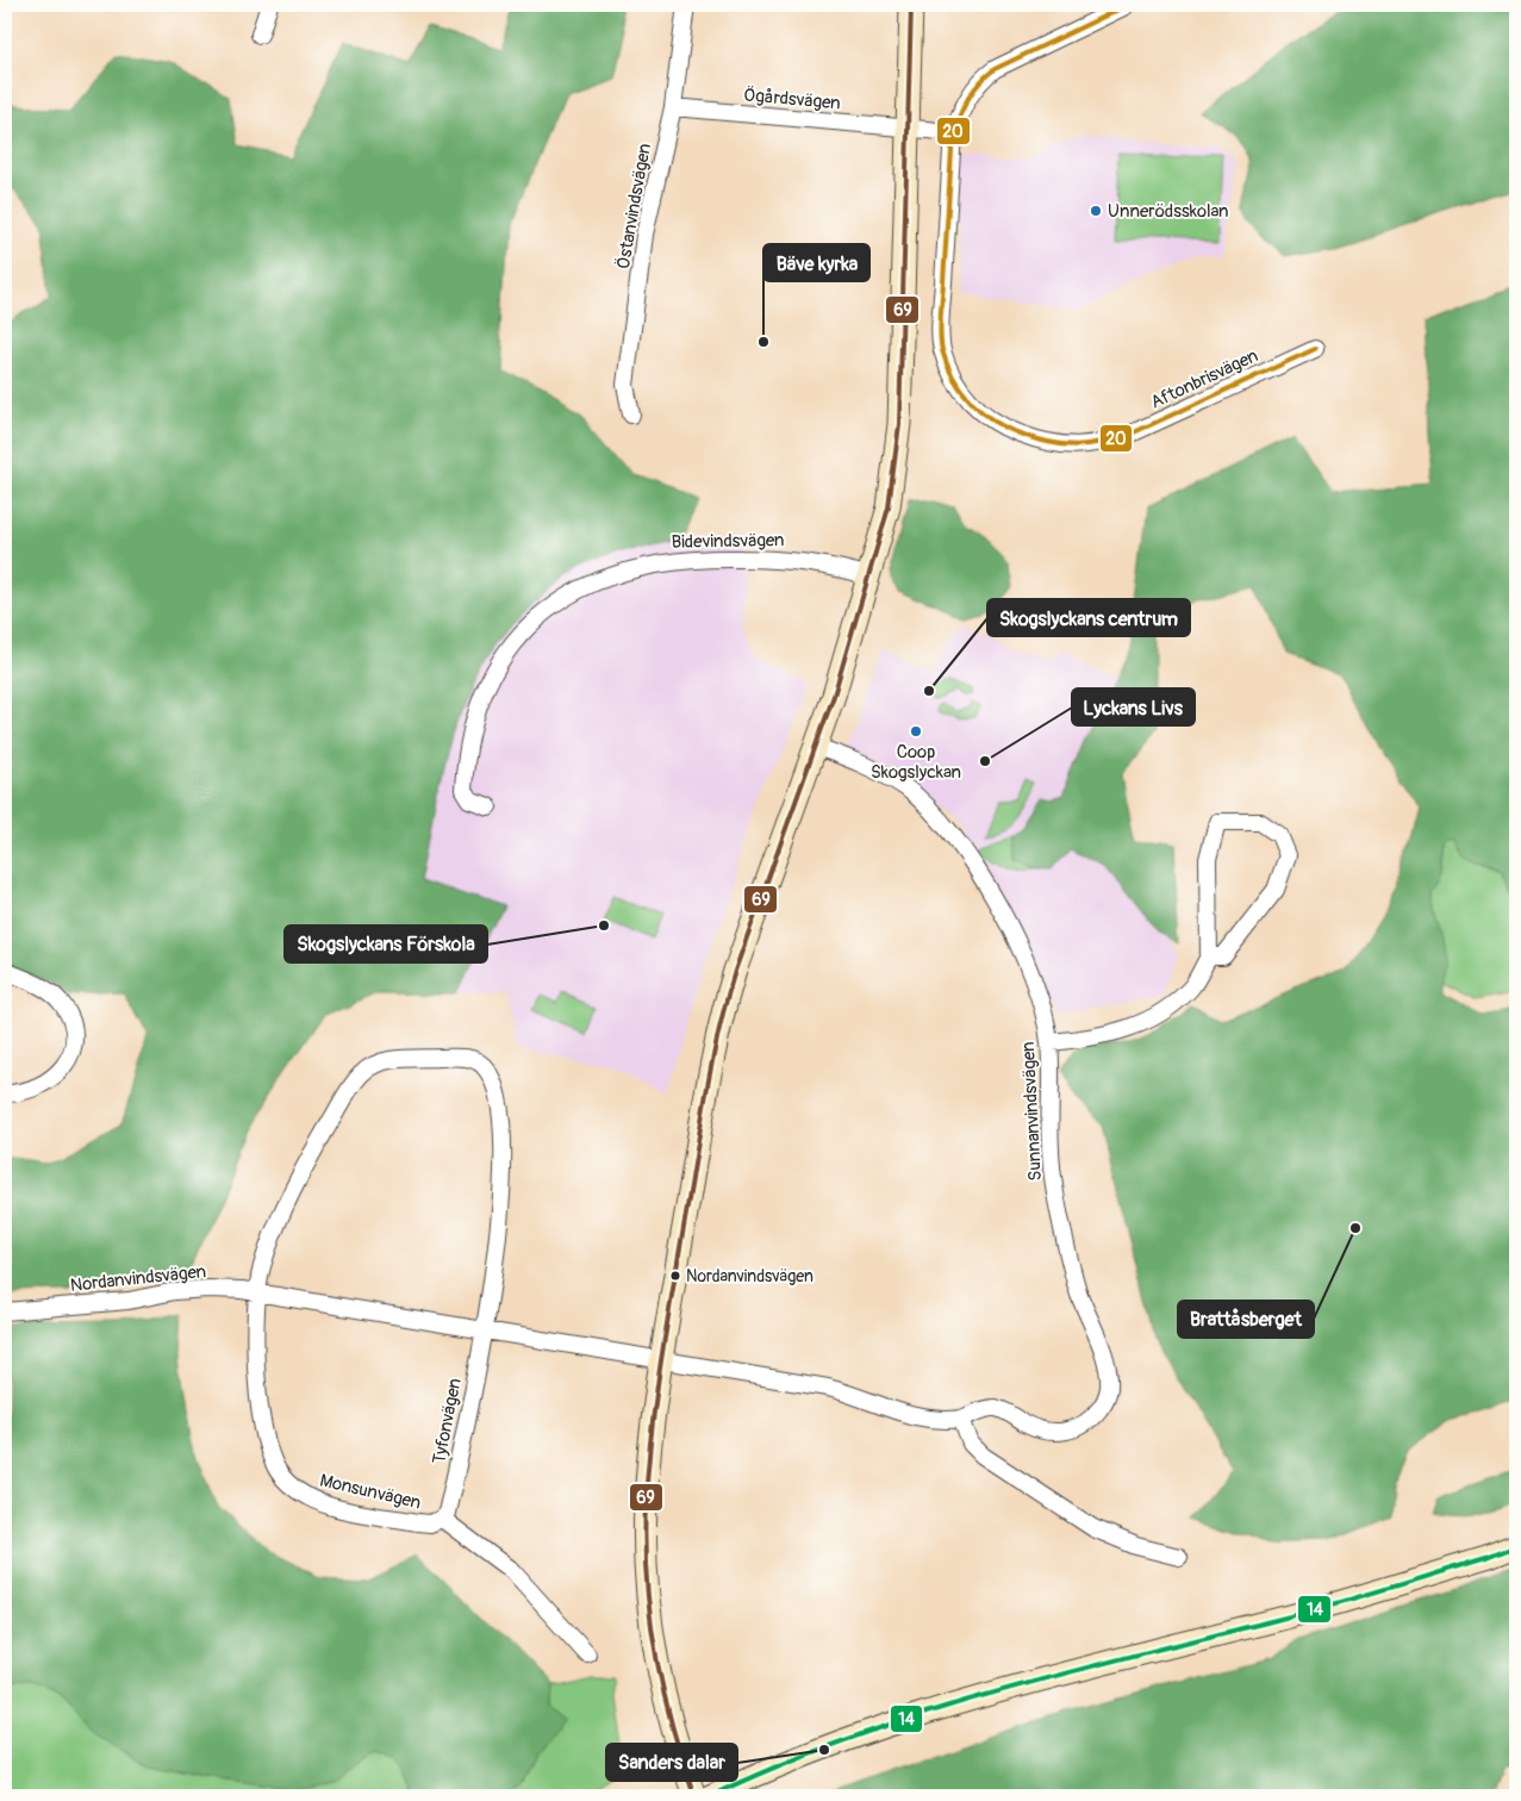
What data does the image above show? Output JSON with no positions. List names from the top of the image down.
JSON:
{
  "streets": {
    "street": [
      "Ögårdsvägen",
      "Östanvindsvägen",
      "Aftonbrisvägen",
      "Bidevindsvägen",
      "Sunnanvindsvägen",
      "Nordanvindsvägen",
      "Tyfonvägen",
      "Monsunvägen"
    ]
  },
  "crossings": [
    ["Ögårdsvägen", "Östanvindsvägen"],
    ["Ögårdsvägen", "Aftonbrisvägen"],
    ["Sunnanvindsvägen", "Nordanvindsvägen"],
    ["Nordanvindsvägen", "Tyfonvägen"],
    ["Nordanvindsvägen", "Monsunvägen"],
    ["Tyfonvägen", "Monsunvägen"]
  ],
  "places": [
    "Unnerödsskolan",
    "Bäve kyrka",
    "Skogslyckans centrum",
    "Coop Skogslyckan",
    "Lyckans Livs",
    "Skogslyckans Förskola",
    "Brattåsberget",
    "Nordanvindsvägen",
    "Sanders dalar"
  ],
  "lines": ["transit line 69", "transit line 20", "transit line 14"]
}
